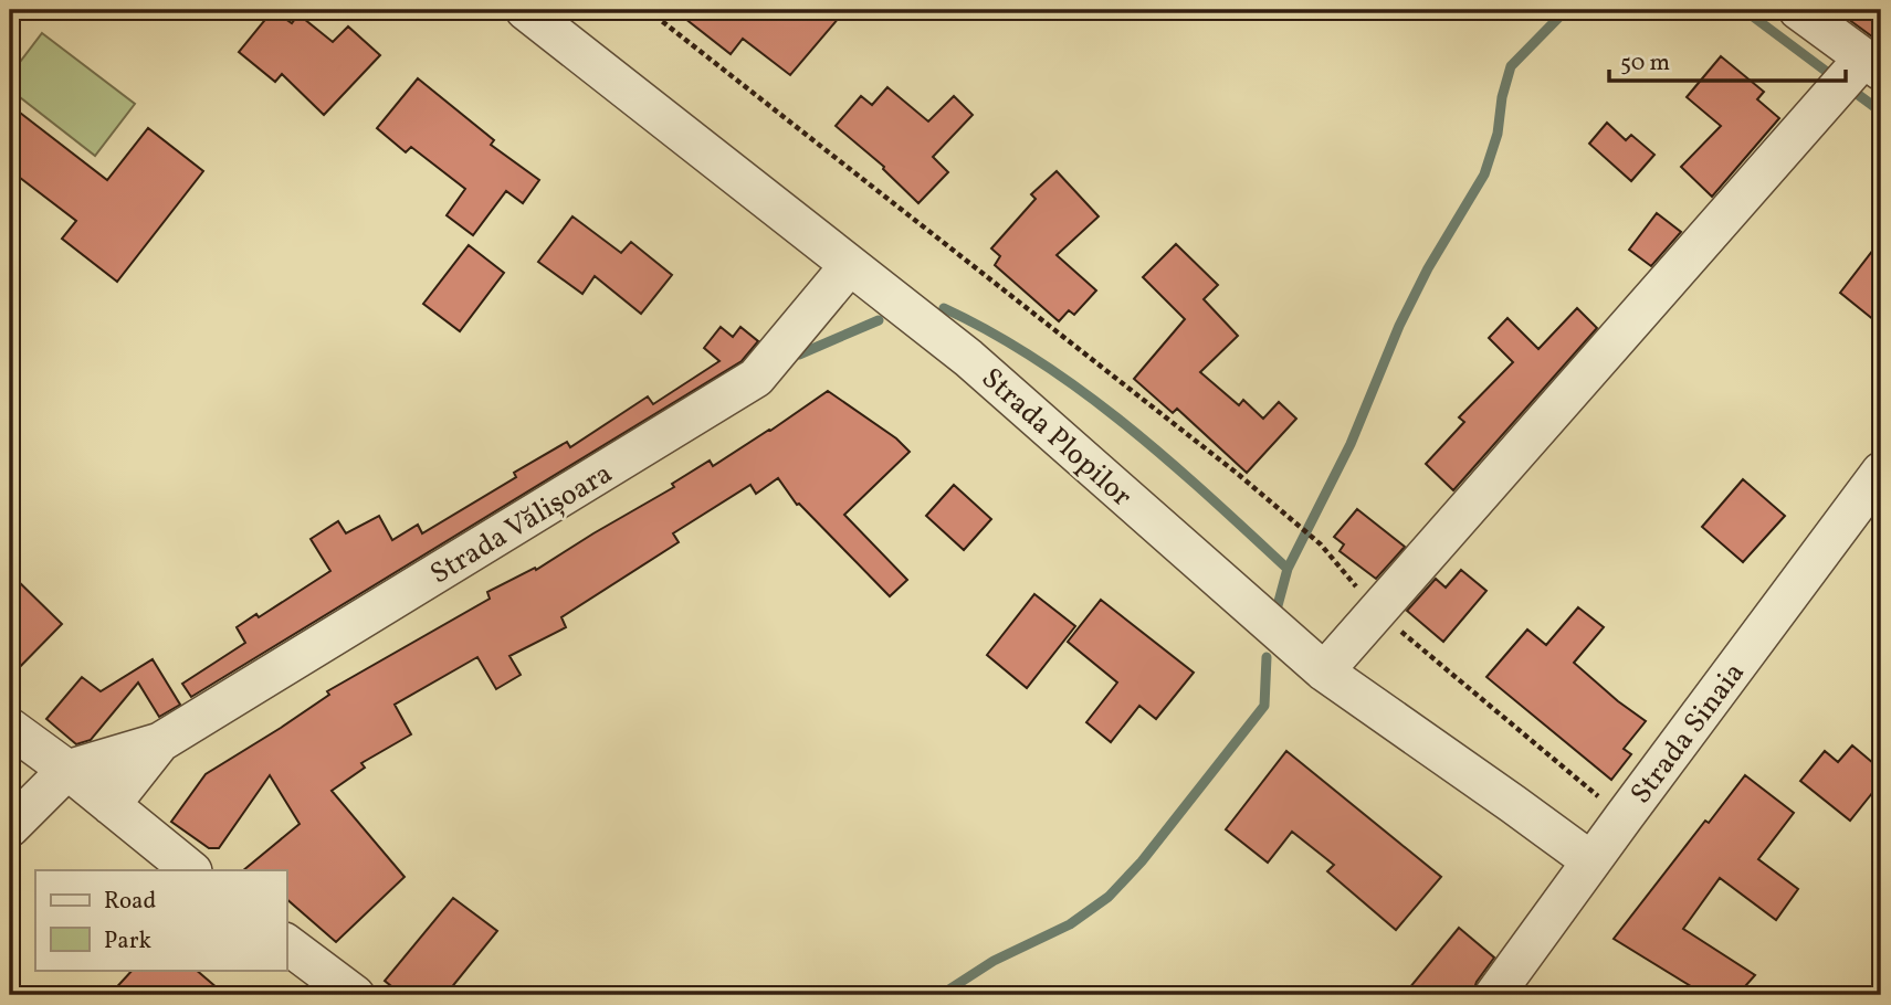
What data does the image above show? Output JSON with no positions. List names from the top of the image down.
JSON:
{
  "streets": {
    "street": ["Strada Plopilor", "Strada Vălișoara", "Strada Sinaia"]
  },
  "crossings": [
    ["Strada Plopilor", "Strada Vălișoara"],
    ["Strada Plopilor", "Strada Sinaia"]
  ],
  "legend": ["Road", "Park"],
  "scale_bar": "50 m"
}
